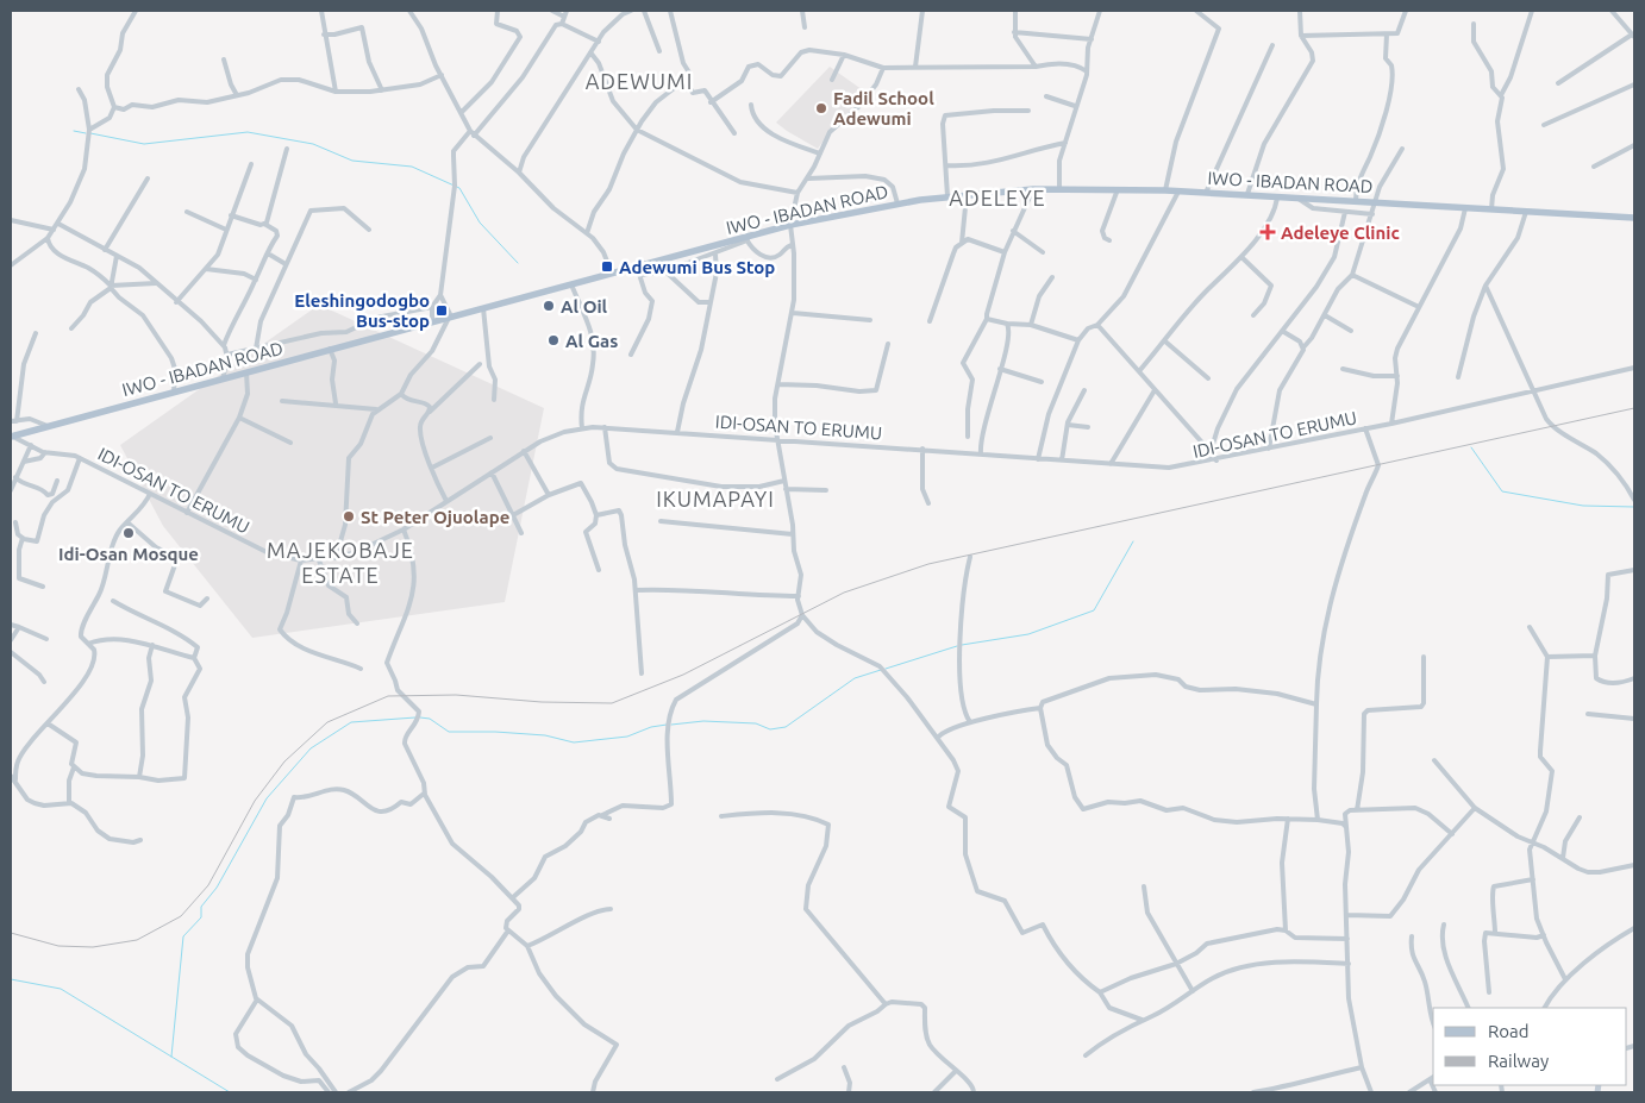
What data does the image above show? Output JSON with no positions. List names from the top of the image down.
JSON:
{
  "streets": {
    "main road": ["IWO - IBADAN ROAD"],
    "street": ["IDI-OSAN TO ERUMU"]
  },
  "crossings": [
    ["IWO - IBADAN ROAD", "IDI-OSAN TO ERUMU"]
  ],
  "districts": [
    "ADEWUMI",
    "ADELEYE",
    "IKUMAPAYI",
    "MAJEKOBAJE ESTATE"
  ],
  "places": {
    "other": [
      "Fadil School Adewumi",
      "Al Oil",
      "Al Gas",
      "St Peter Ojuolape",
      "Idi-Osan Mosque"
    ],
    "health": ["Adeleye Clinic"],
    "transit": ["Adewumi Bus Stop", "Eleshingodogbo Bus-stop"]
  },
  "legend": ["Road", "Railway"]
}
